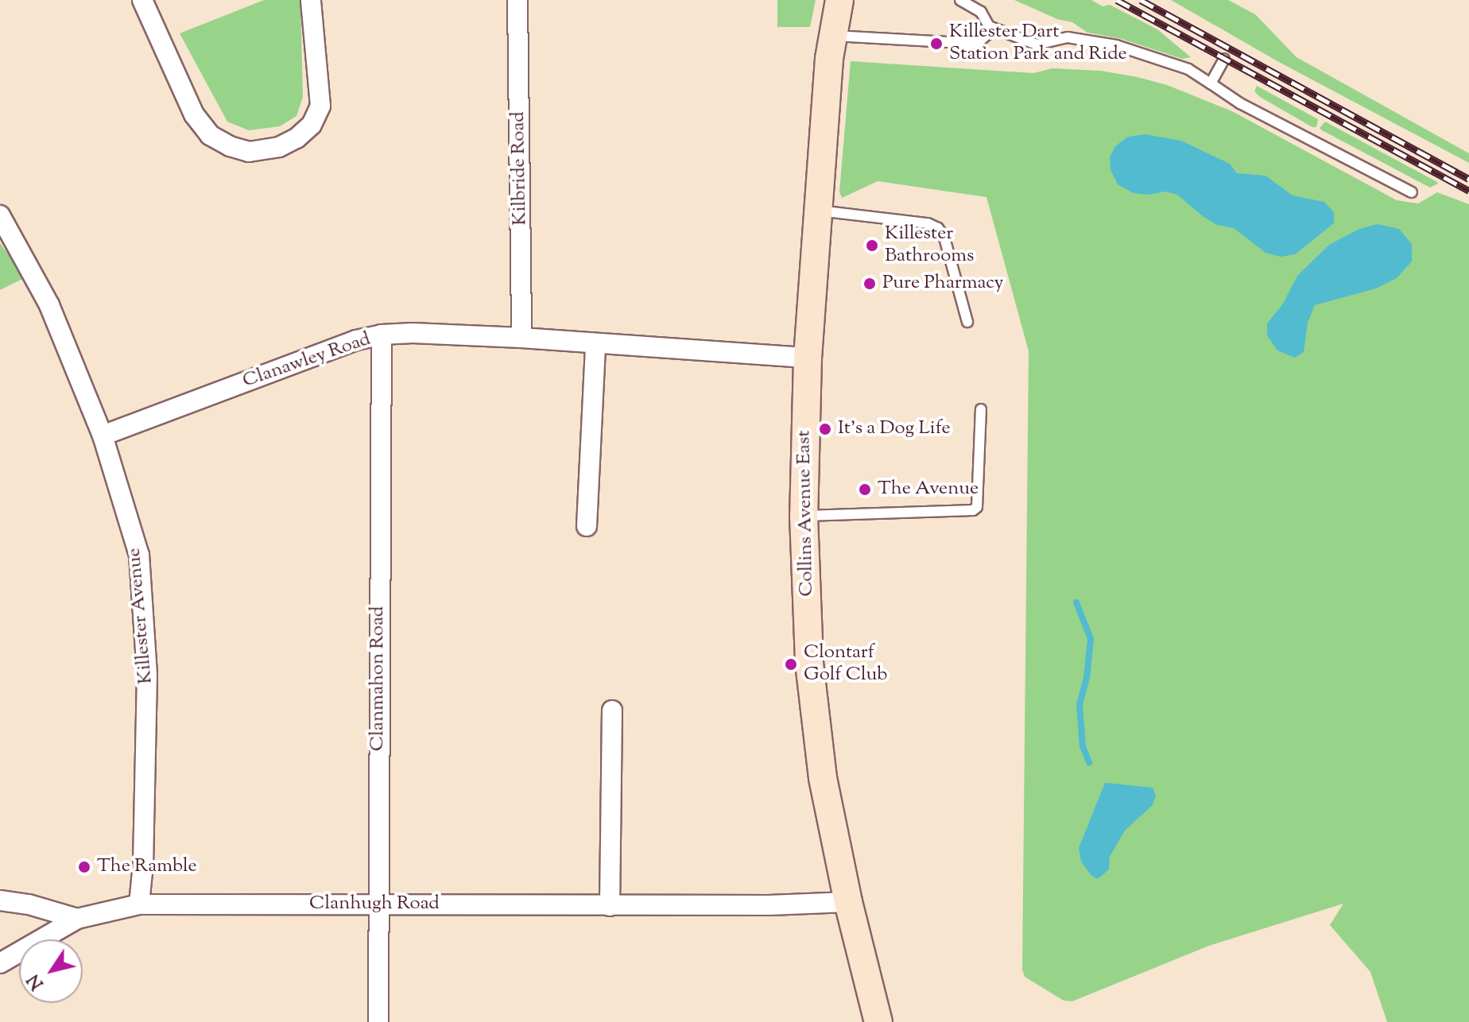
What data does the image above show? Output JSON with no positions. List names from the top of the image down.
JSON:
{
  "streets": {
    "main road": ["Collins Avenue East"],
    "street": [
      "Kilbride Road",
      "Clanawley Road",
      "Killester Avenue",
      "Clanmahon Road",
      "Clanhugh Road"
    ]
  },
  "crossings": [
    ["Kilbride Road", "Clanawley Road"],
    ["Clanawley Road", "Collins Avenue East"],
    ["Clanawley Road", "Killester Avenue"],
    ["Clanawley Road", "Clanmahon Road"],
    ["Collins Avenue East", "Clanhugh Road"],
    ["Killester Avenue", "Clanhugh Road"],
    ["Clanmahon Road", "Clanhugh Road"]
  ],
  "places": [
    "Killester Dart Station Park and Ride",
    "Killester Bathrooms",
    "Pure Pharmacy",
    "It’s a Dog Life",
    "The Avenue",
    "Clontarf Golf Club",
    "The Ramble"
  ],
  "north": "bottom left"
}
